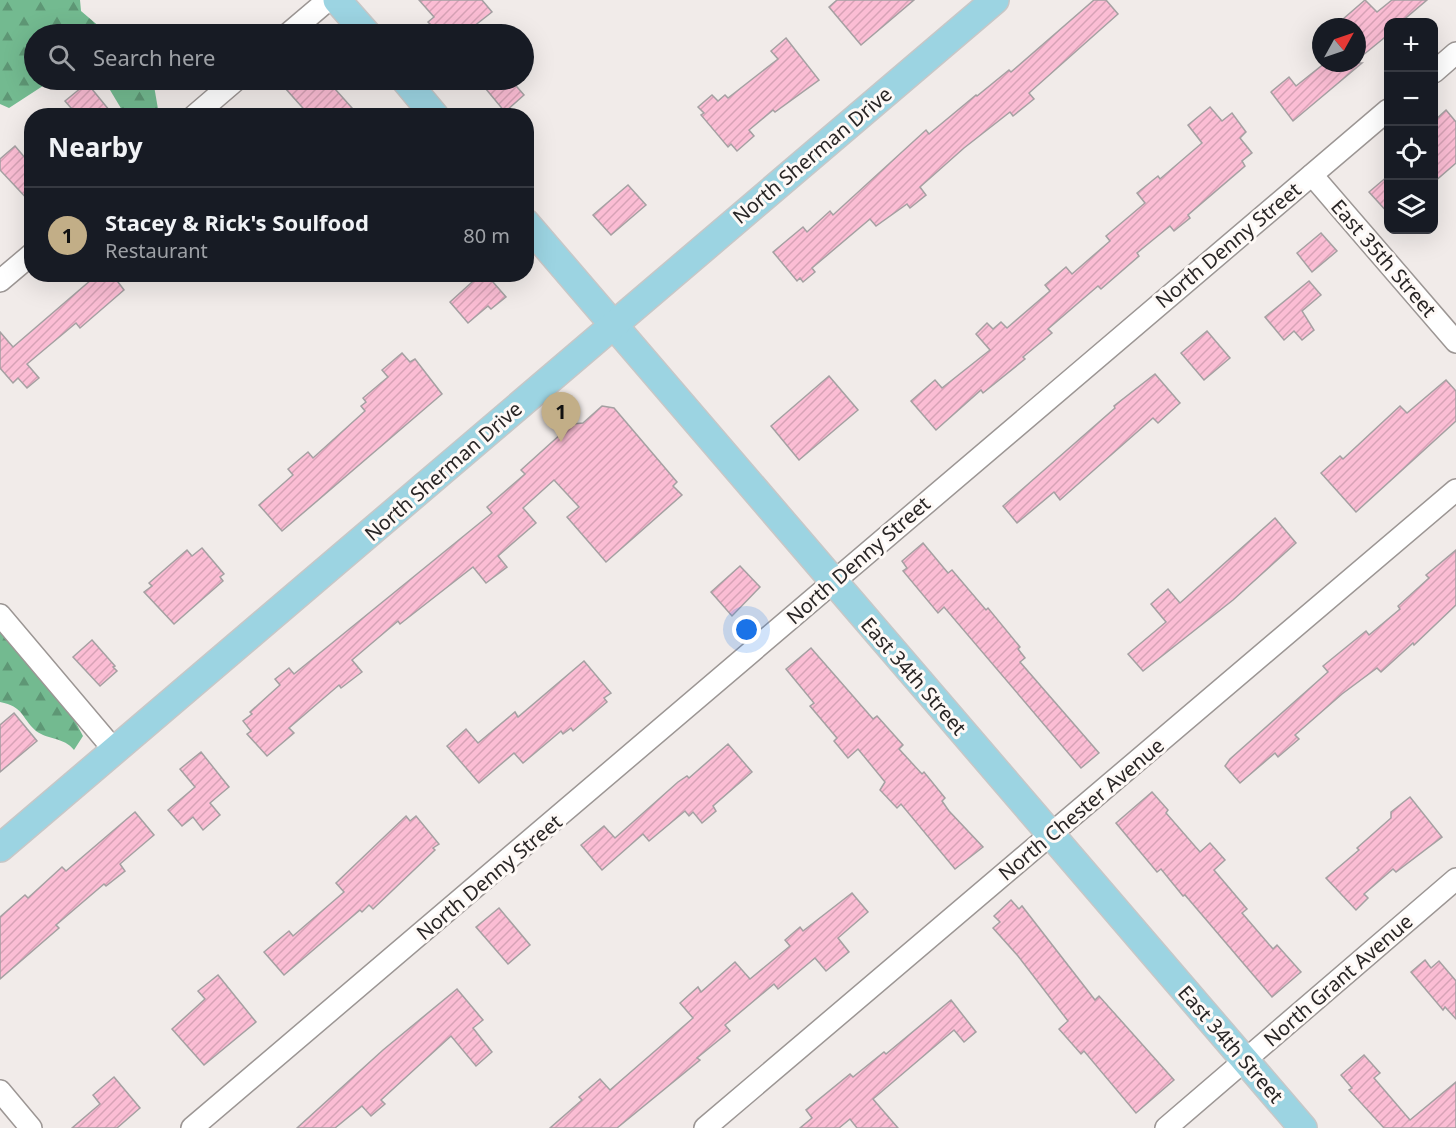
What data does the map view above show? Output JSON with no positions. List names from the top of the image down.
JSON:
{
  "streets": {
    "main road": ["North Sherman Drive", "East 34th Street"],
    "street": [
      "North Denny Street",
      "East 35th Street",
      "North Chester Avenue",
      "North Grant Avenue"
    ]
  },
  "crossings": [
    ["North Sherman Drive", "East 34th Street"],
    ["North Denny Street", "East 35th Street"],
    ["North Denny Street", "East 34th Street"],
    ["East 34th Street", "North Chester Avenue"],
    ["East 34th Street", "North Grant Avenue"]
  ],
  "north": "top right",
  "page": {
    "map_buttons": ["+", "−"],
    "search": "Search here",
    "heading": "Nearby",
    "list": [
      {
        "mark": "1",
        "name": "Stacey & Rick's Soulfood",
        "note": "Restaurant",
        "value": "80 m"
      }
    ],
    "pins": "1"
  }
}
